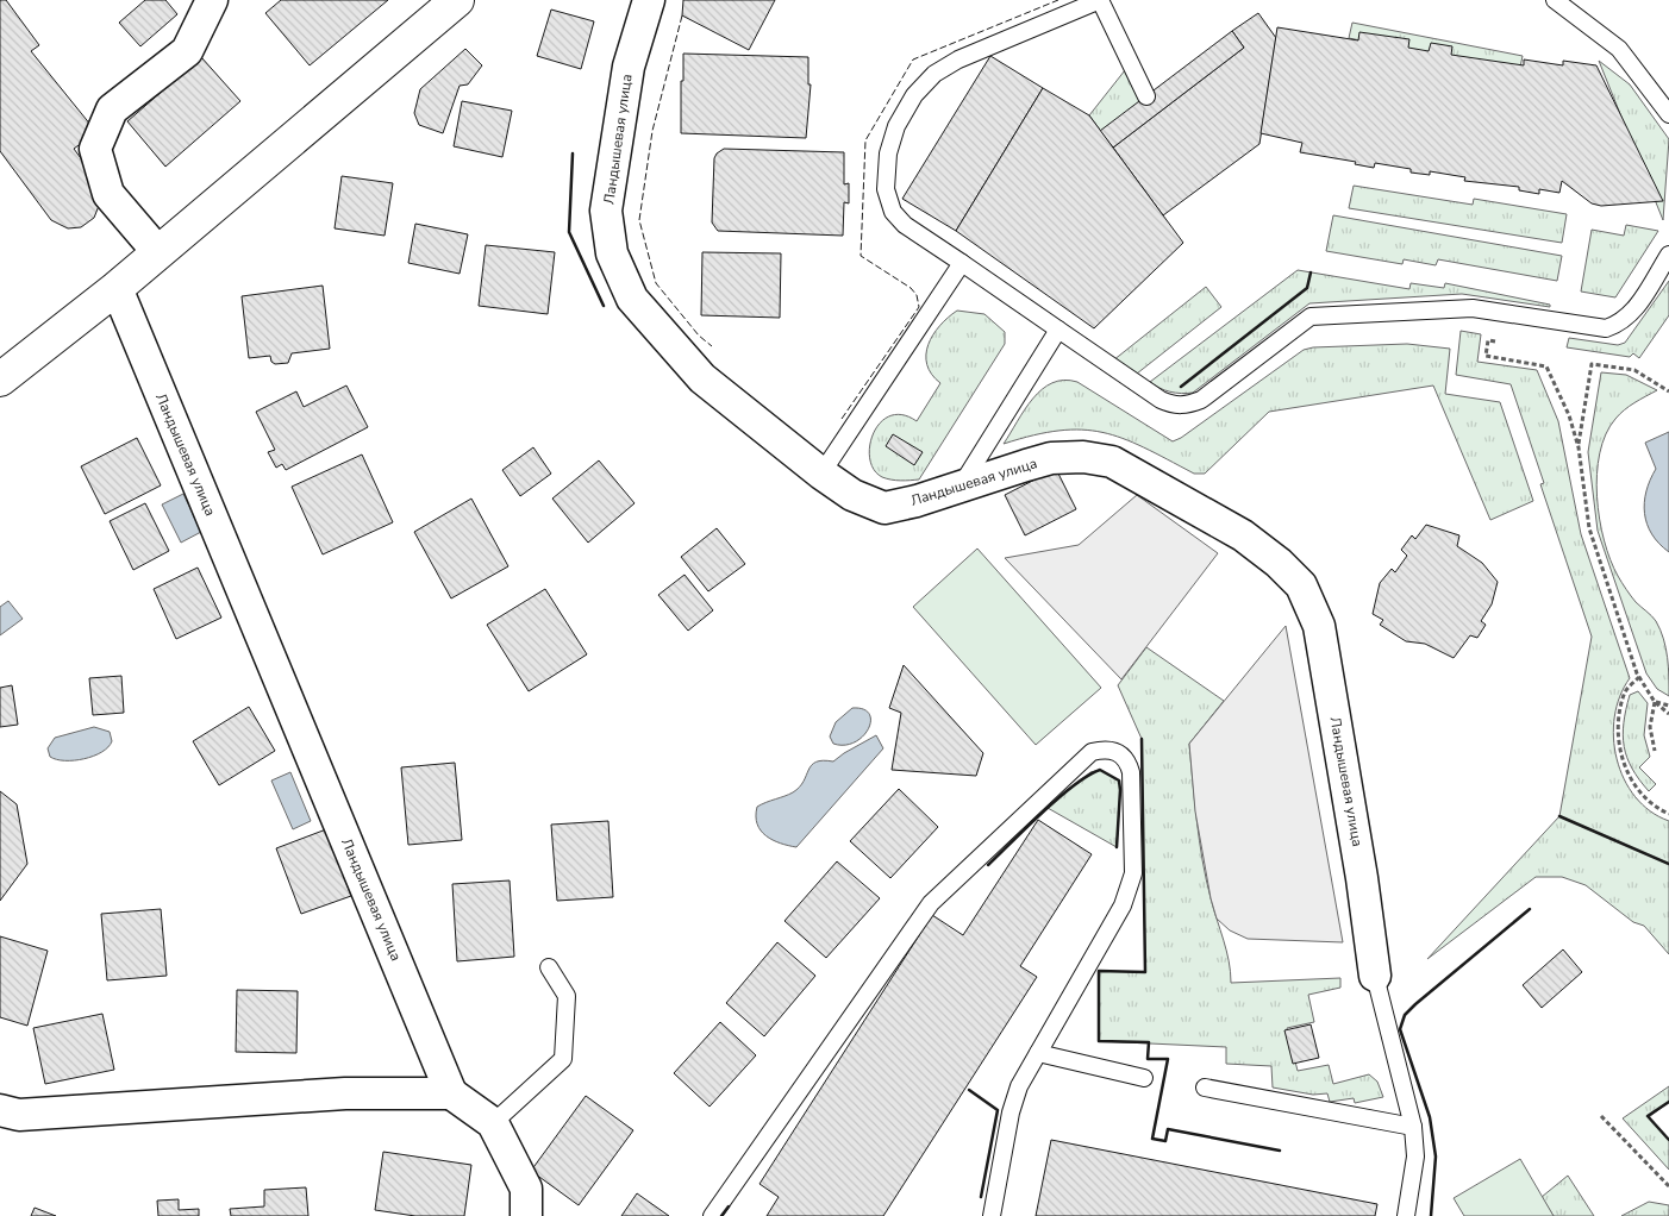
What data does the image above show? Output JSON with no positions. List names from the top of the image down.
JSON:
{
  "streets": {
    "street": ["Ландышевая улица"]
  }
}
